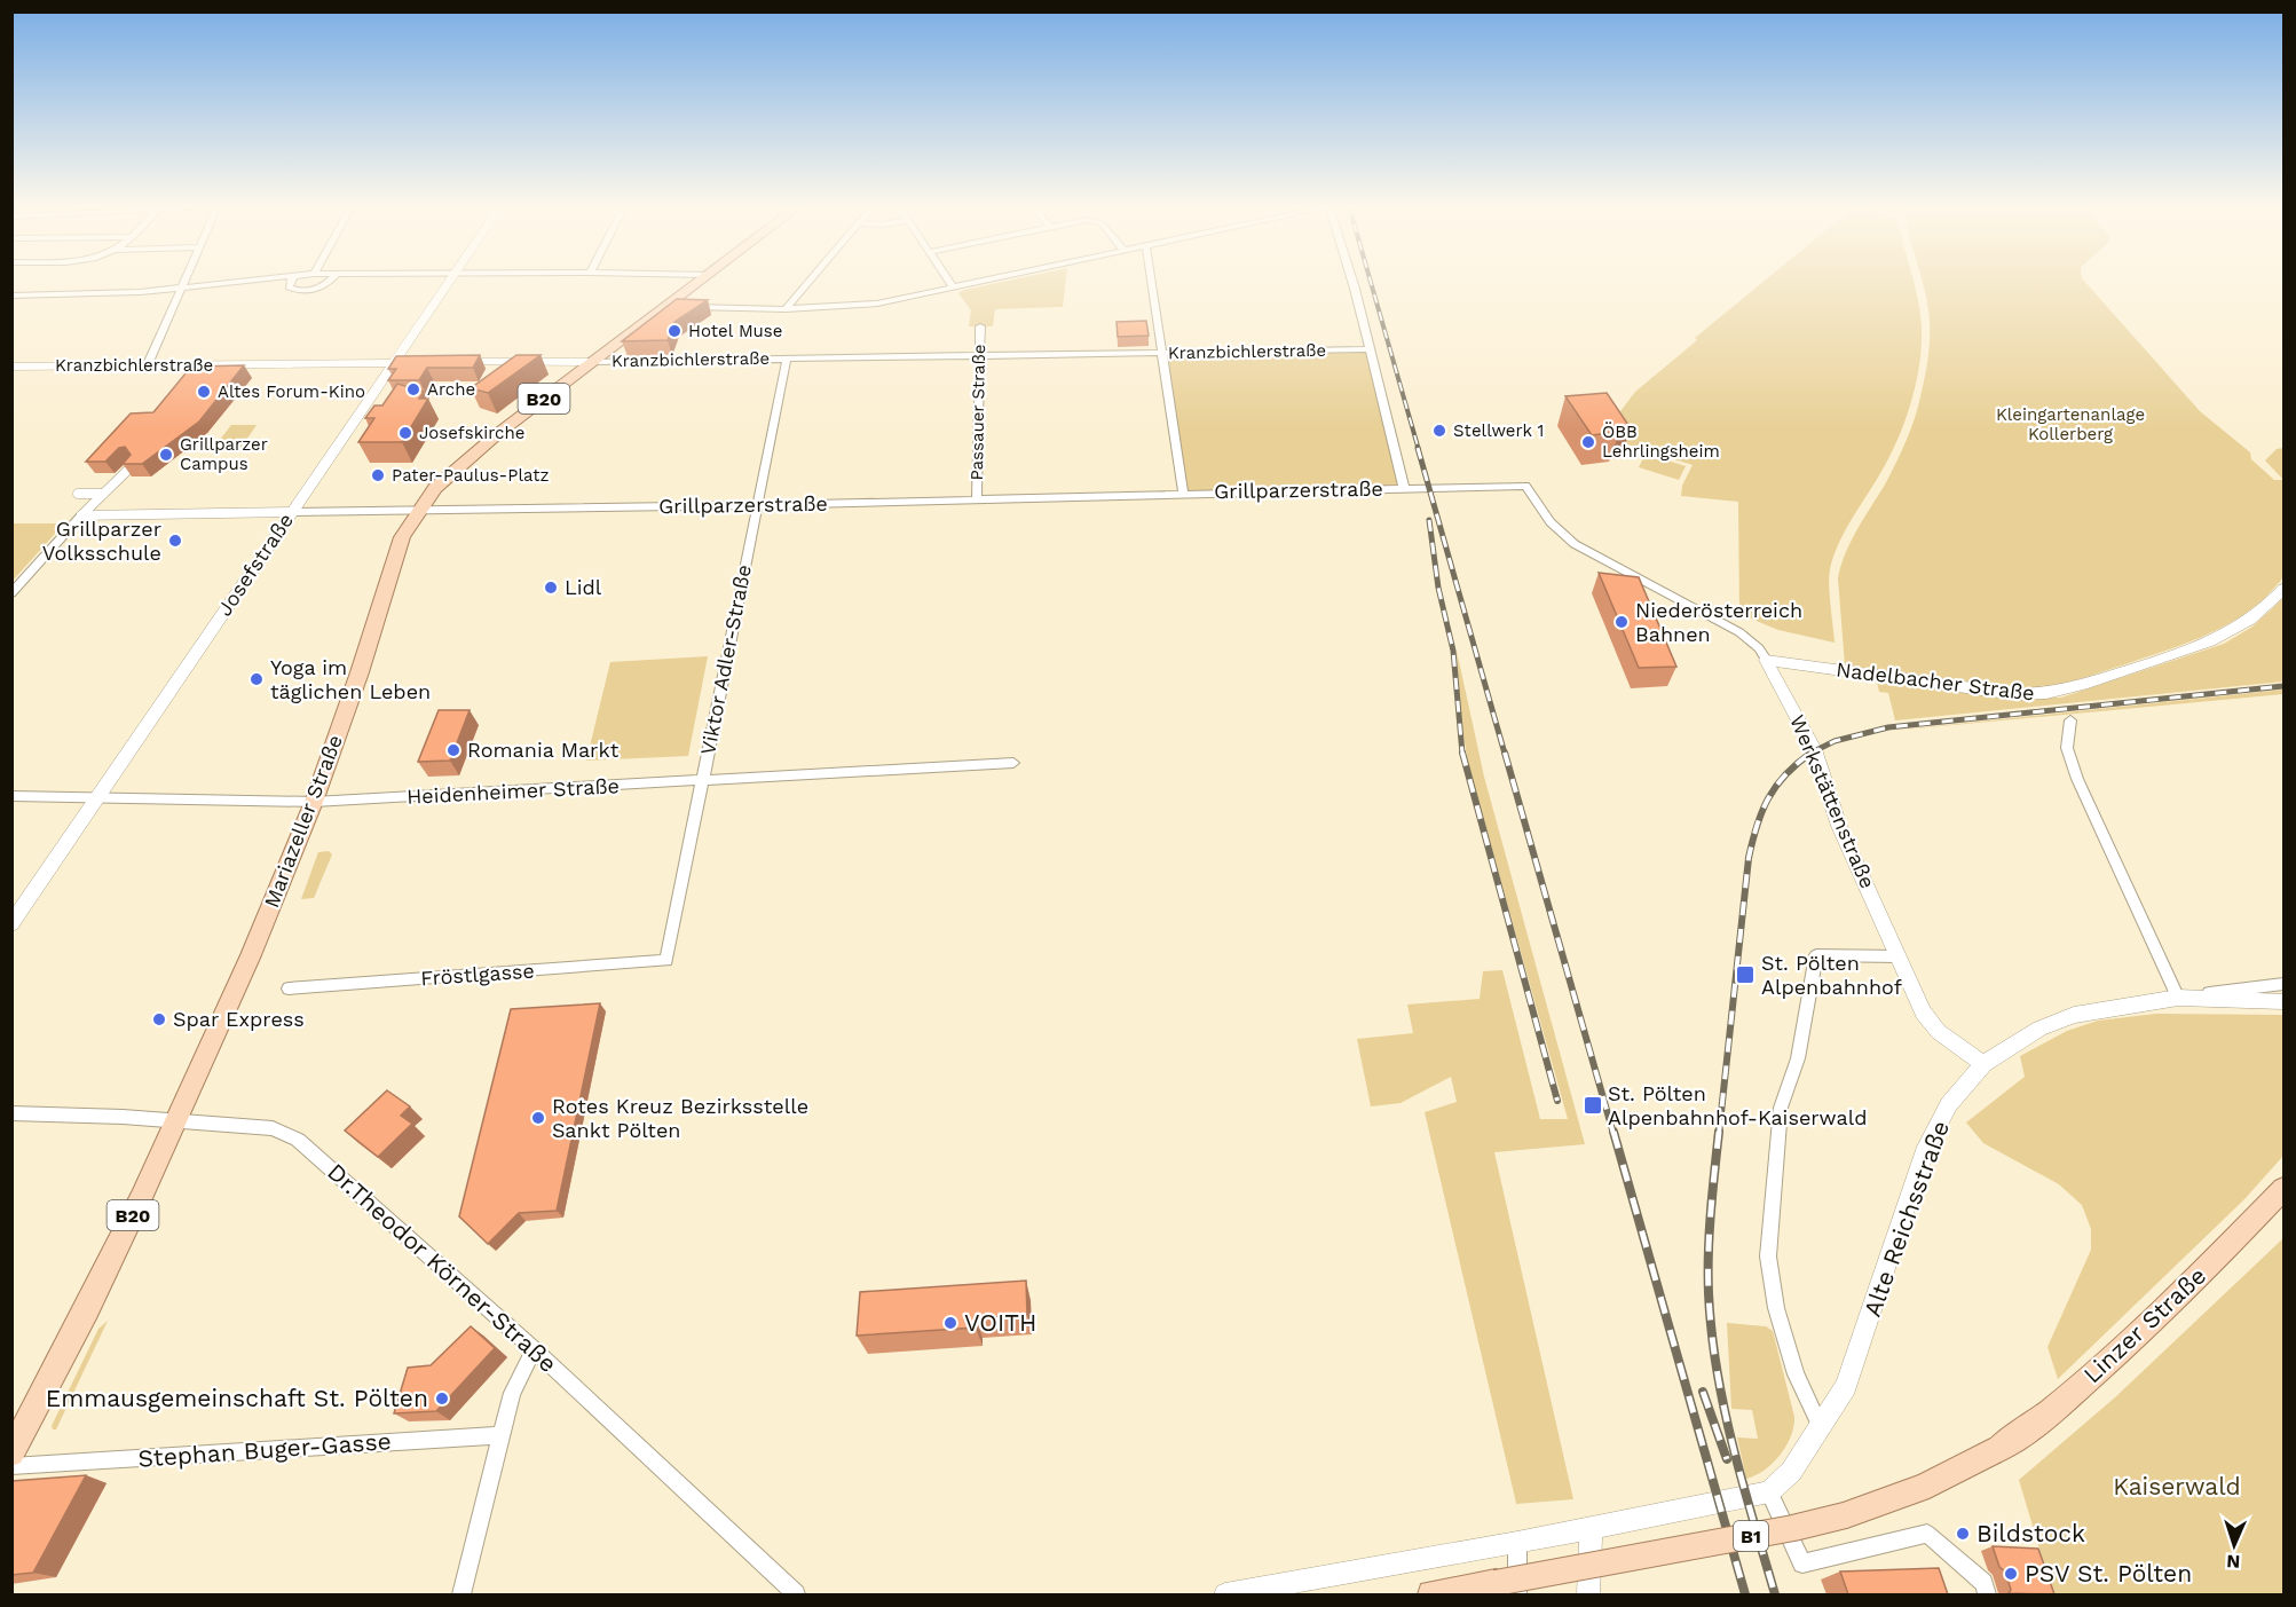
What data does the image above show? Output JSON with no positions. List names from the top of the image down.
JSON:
{
  "streets": {
    "main road": [
      "B20",
      "Mariazeller Straße",
      "Linzer Straße",
      "B1"
    ],
    "street": [
      "Kranzbichlerstraße",
      "Passauer Straße",
      "Grillparzerstraße",
      "Josefstraße",
      "Viktor Adler-Straße",
      "Nadelbacher Straße",
      "Heidenheimer Straße",
      "Werkstättenstraße",
      "Fröstlgasse",
      "Alte Reichsstraße",
      "Dr.Theodor Körner-Straße",
      "Stephan Buger-Gasse"
    ]
  },
  "crossings": [
    ["Kranzbichlerstraße", "Passauer Straße"],
    ["Kranzbichlerstraße", "Josefstraße"],
    ["Kranzbichlerstraße", "Viktor Adler-Straße"],
    ["Kranzbichlerstraße", "Mariazeller Straße"],
    ["Passauer Straße", "Grillparzerstraße"],
    ["Grillparzerstraße", "Josefstraße"],
    ["Grillparzerstraße", "Viktor Adler-Straße"],
    ["Grillparzerstraße", "Werkstättenstraße"],
    ["Grillparzerstraße", "Mariazeller Straße"],
    ["Josefstraße", "Heidenheimer Straße"],
    ["Viktor Adler-Straße", "Heidenheimer Straße"],
    ["Viktor Adler-Straße", "Fröstlgasse"],
    ["Nadelbacher Straße", "Werkstättenstraße"],
    ["Heidenheimer Straße", "Mariazeller Straße"],
    ["Werkstättenstraße", "Alte Reichsstraße"],
    ["Mariazeller Straße", "Dr.Theodor Körner-Straße"],
    ["Mariazeller Straße", "Stephan Buger-Gasse"],
    ["Linzer Straße", "B1"]
  ],
  "parks": ["Kleingartenanlage Kollerberg", "Kaiserwald"],
  "places": {
    "other": [
      "Hotel Muse",
      "Arche",
      "Altes Forum-Kino",
      "Stellwerk 1",
      "Josefskirche",
      "ÖBB Lehrlingsheim",
      "Grillparzer Campus",
      "Pater-Paulus-Platz",
      "Grillparzer Volksschule",
      "Lidl",
      "Niederösterreich Bahnen",
      "Yoga im täglichen Leben",
      "Romania Markt",
      "Spar Express",
      "Rotes Kreuz Bezirksstelle Sankt Pölten",
      "VOITH",
      "Emmausgemeinschaft St. Pölten",
      "Bildstock",
      "PSV St. Pölten"
    ],
    "transit": ["St. Pölten Alpenbahnhof", "St. Pölten Alpenbahnhof-Kaiserwald"]
  },
  "north": "bottom"
}
